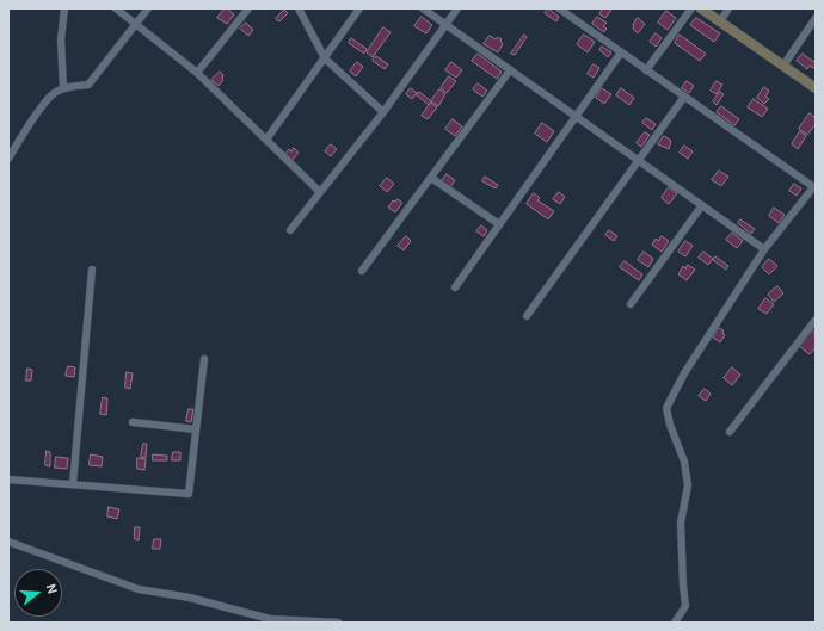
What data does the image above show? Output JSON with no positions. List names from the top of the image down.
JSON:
{
  "north": "right"
}
